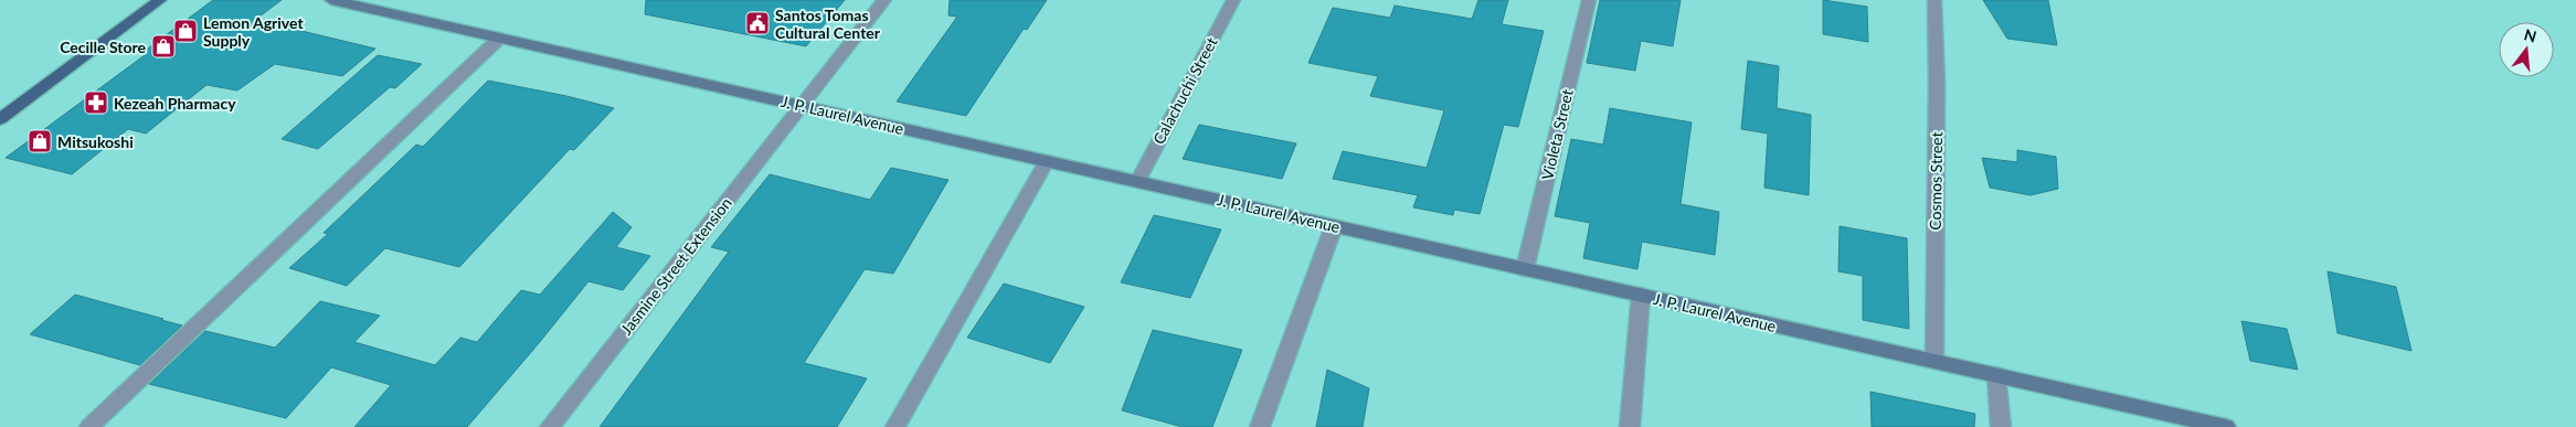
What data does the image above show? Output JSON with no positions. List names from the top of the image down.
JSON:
{
  "streets": {
    "street": [
      "Calachuchi Street",
      "J. P. Laurel Avenue",
      "Violeta Street",
      "Cosmos Street",
      "Jasmine Street Extension"
    ]
  },
  "crossings": [
    ["Calachuchi Street", "J. P. Laurel Avenue"],
    ["J. P. Laurel Avenue", "Violeta Street"],
    ["J. P. Laurel Avenue", "Cosmos Street"],
    ["J. P. Laurel Avenue", "Jasmine Street Extension"]
  ],
  "places": {
    "public building": ["Santos Tomas Cultural Center"],
    "shop": ["Lemon Agrivet Supply", "Cecille Store", "Mitsukoshi"],
    "pharmacy": ["Kezeah Pharmacy"]
  },
  "north": "top"
}
